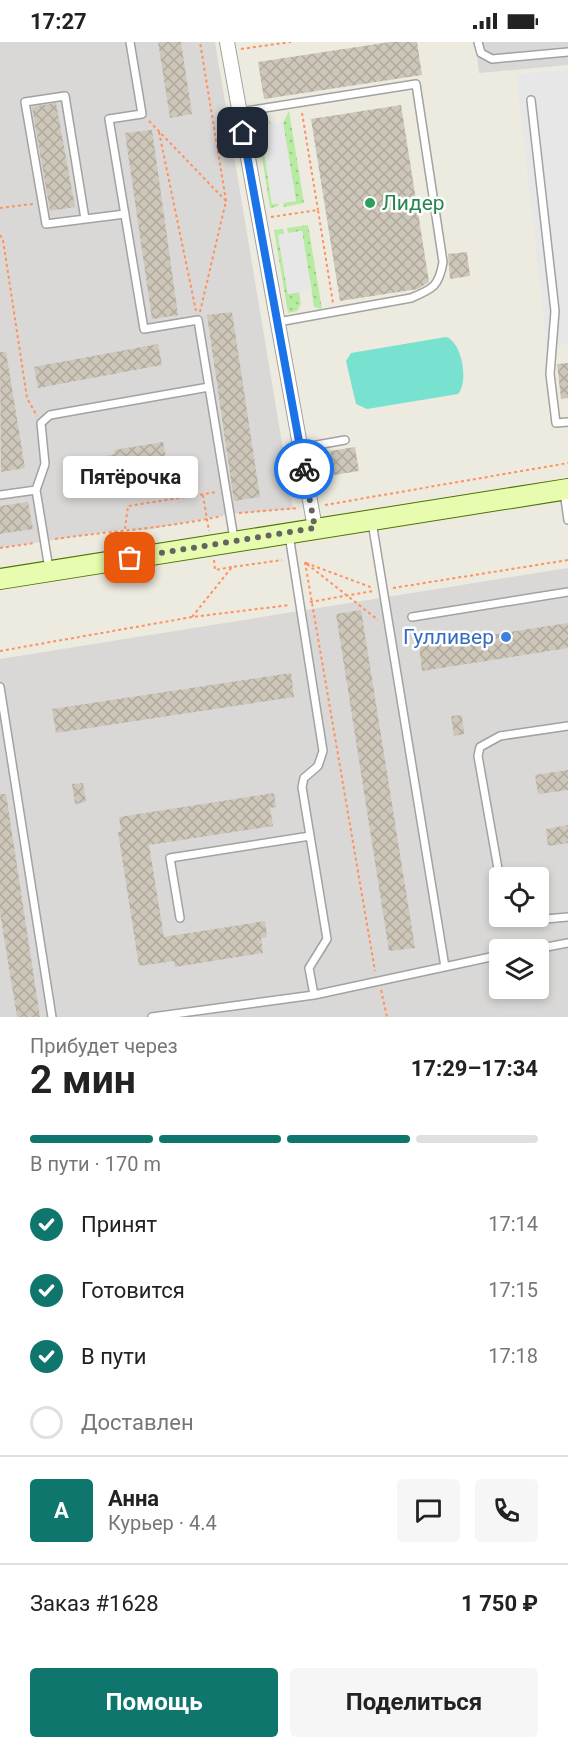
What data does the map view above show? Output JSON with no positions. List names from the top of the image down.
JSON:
{
  "places": ["Лидер", "Пятёрочка", "Гулливер"],
  "page": {
    "status": "17:27",
    "bubble": "Пятёрочка",
    "heading": ["2 мин", "Прибудет через", "17:29–17:34"],
    "panel": [
      "Анна",
      "Курьер · 4.4",
      "Заказ #1628",
      "1 750 ₽"
    ],
    "bar": "В пути · 170 m",
    "list": [
      ["Принят", "17:14"],
      ["Готовится", "17:15"],
      ["В пути", "17:18"],
      "Доставлен"
    ],
    "round": "А",
    "buttons": ["Помощь", "Поделиться"]
  }
}
